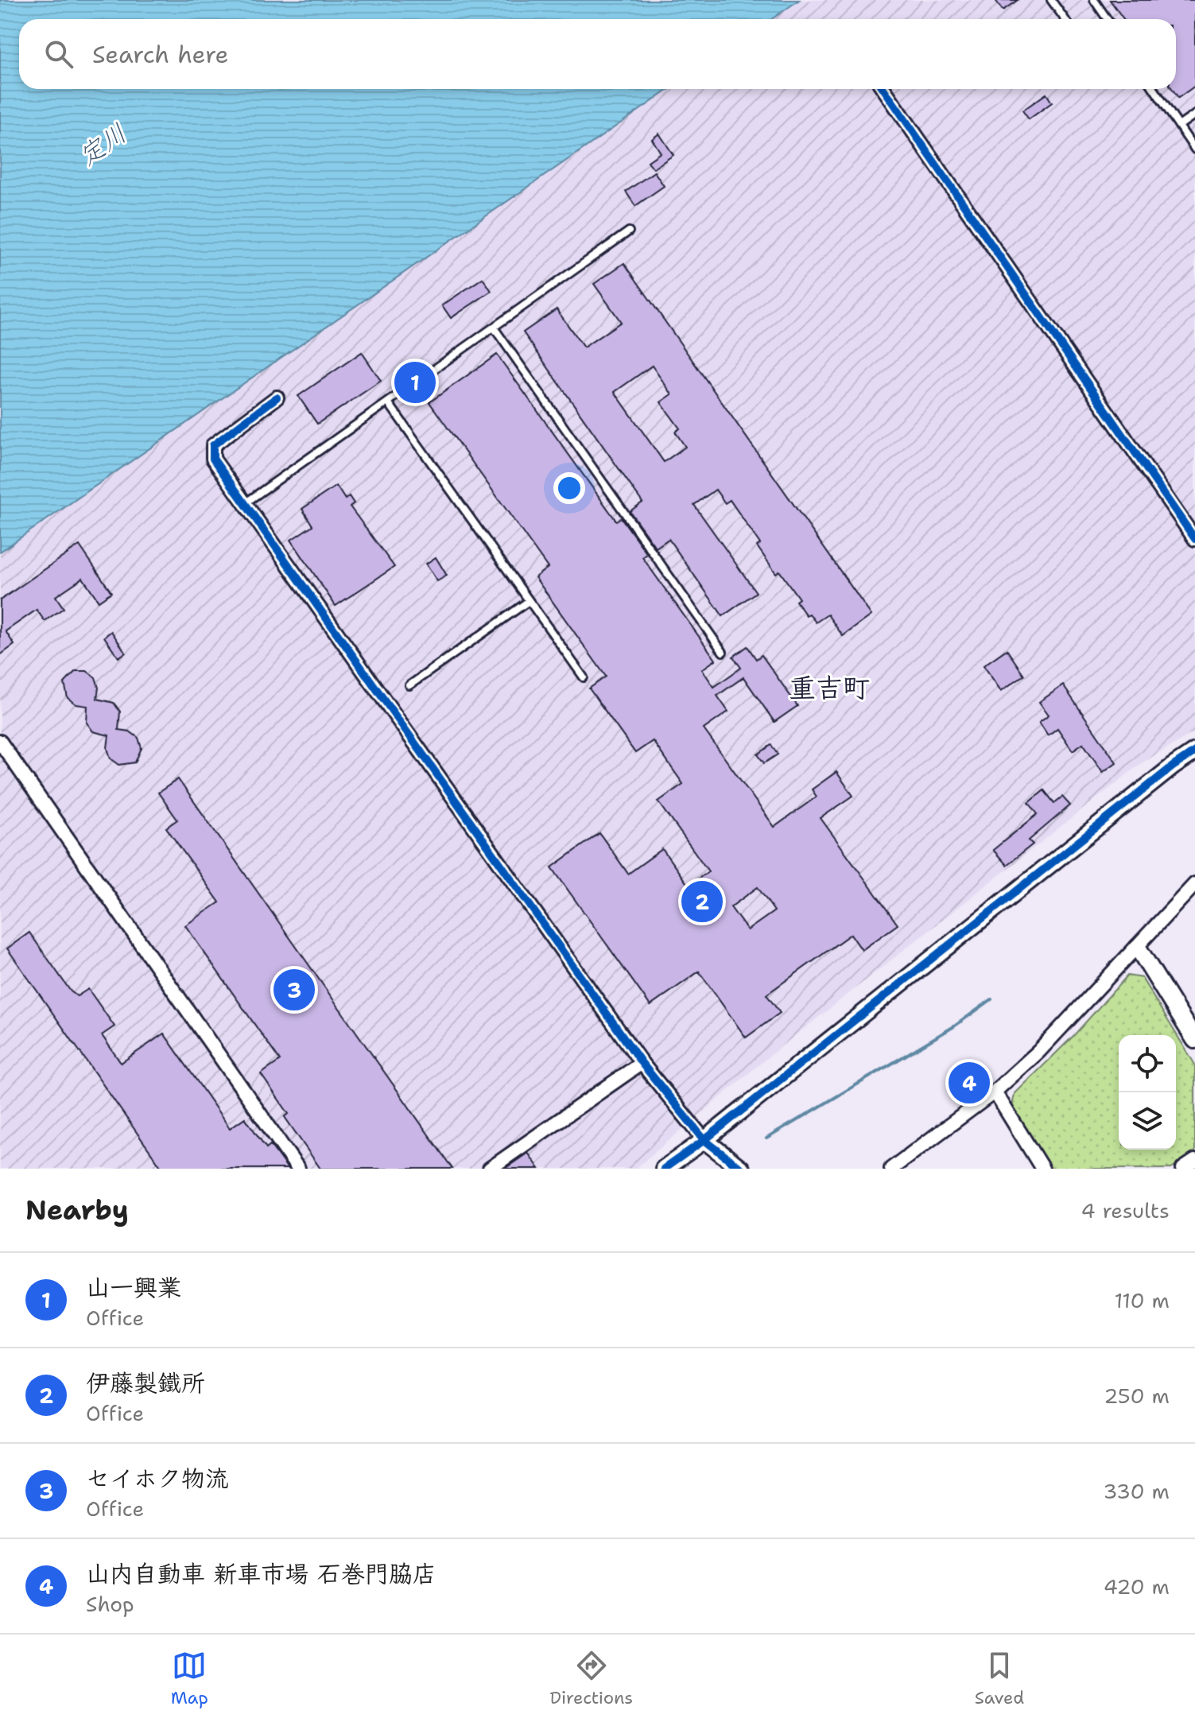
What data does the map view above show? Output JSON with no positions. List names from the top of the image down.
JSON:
{
  "districts": ["重吉町"],
  "water": ["定川"],
  "page": {
    "search": "Search here",
    "pins": [
      "1",
      "2",
      "3",
      "4"
    ],
    "heading": ["Nearby", "4 results"],
    "list": [
      {
        "mark": "1",
        "name": "山一興業",
        "note": "Office",
        "value": "110 m"
      },
      {
        "mark": "2",
        "name": "伊藤製鐵所",
        "note": "Office",
        "value": "250 m"
      },
      {
        "mark": "3",
        "name": "セイホク物流",
        "note": "Office",
        "value": "330 m"
      },
      {
        "mark": "4",
        "name": "山内自動車 新車市場 石巻門脇店",
        "note": "Shop",
        "value": "420 m"
      }
    ],
    "nav": ["Map", "Directions", "Saved"]
  }
}
